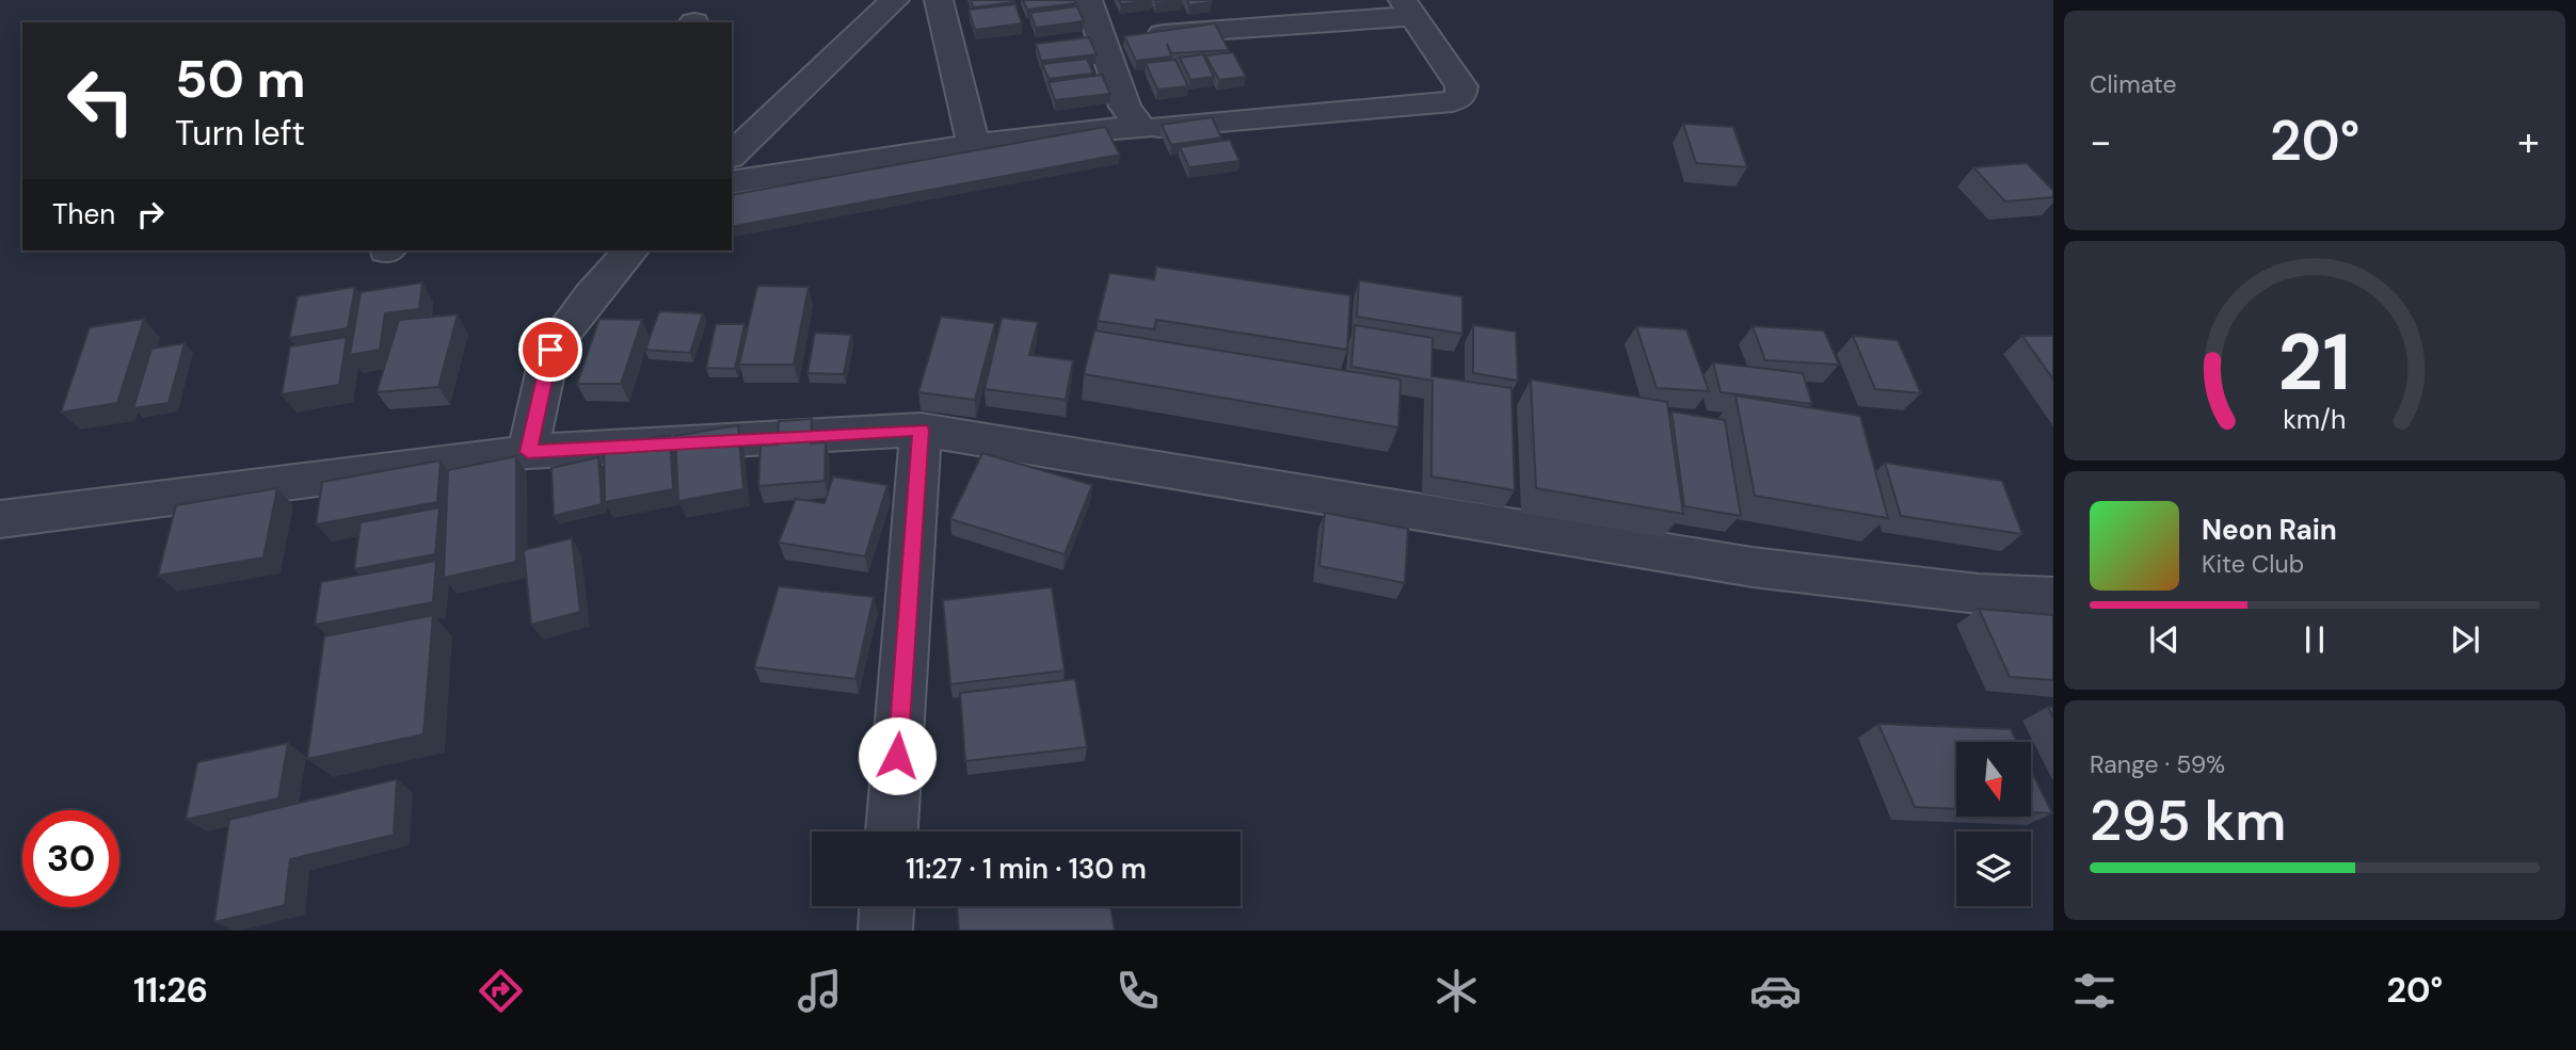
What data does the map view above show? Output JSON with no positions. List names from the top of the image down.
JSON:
{
  "north": "bottom",
  "page": {
    "tile": [
      "Climate",
      ["Range · 59%", "295 km"]
    ],
    "turn": ["50 m", "Turn left"],
    "heat": ["−", "20°", "+"],
    "then": "Then",
    "song": ["Neon Rain", "Kite Club"],
    "limit": "30",
    "trip": "11:27 · 1 min · 130 m",
    "tabs": ["11:26", "20°"],
    "gauge": ["21", "km/h"]
  }
}
